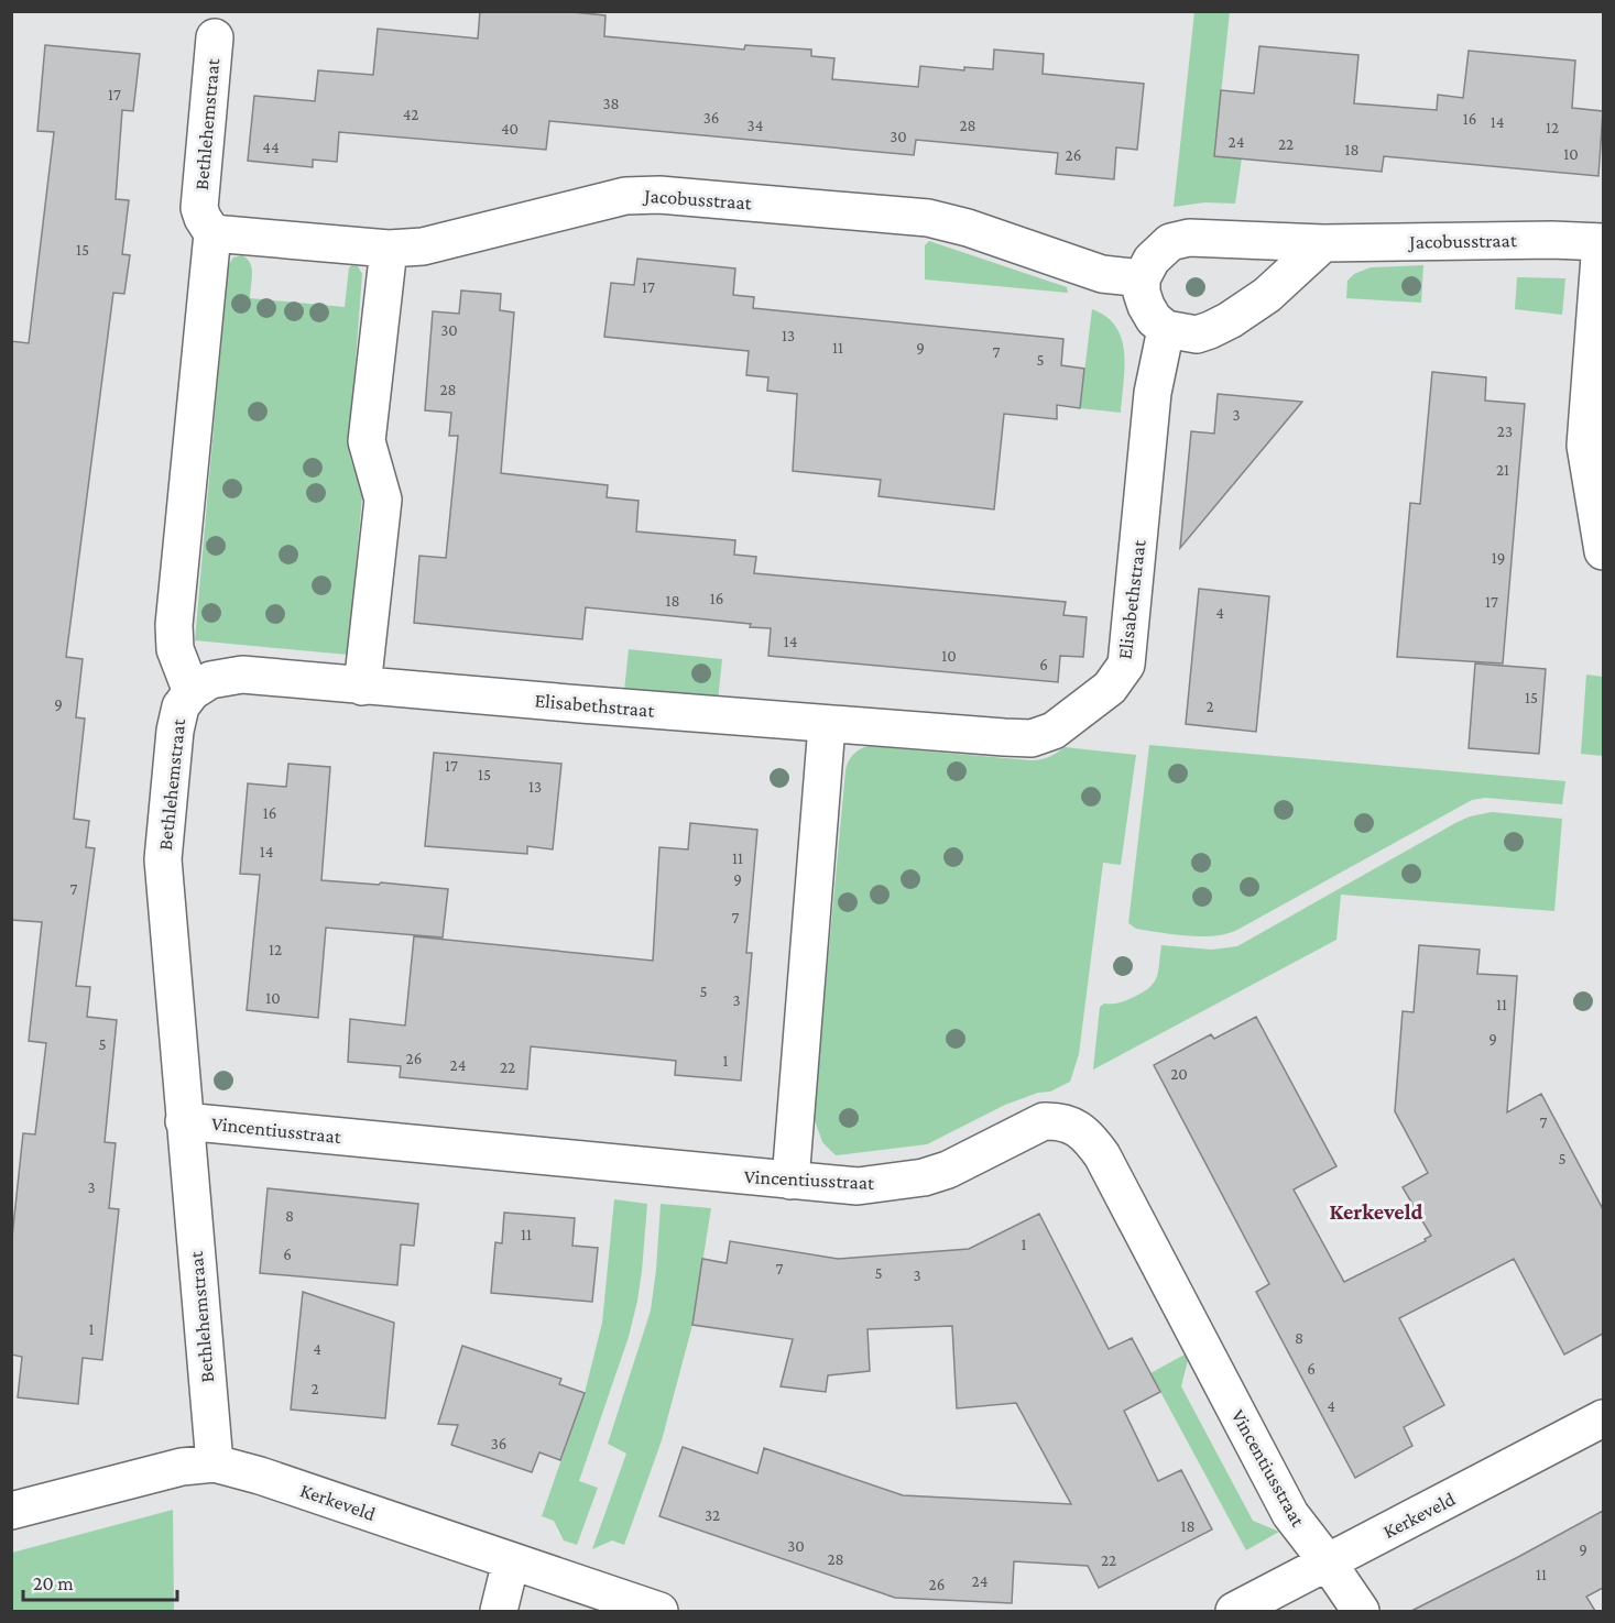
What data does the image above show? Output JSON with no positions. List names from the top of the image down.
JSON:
{
  "streets": {
    "street": [
      "Bethlehemstraat",
      "Jacobusstraat",
      "Elisabethstraat",
      "Vincentiusstraat",
      "Kerkeveld"
    ]
  },
  "crossings": [
    ["Bethlehemstraat", "Jacobusstraat"],
    ["Bethlehemstraat", "Elisabethstraat"],
    ["Bethlehemstraat", "Vincentiusstraat"],
    ["Bethlehemstraat", "Kerkeveld"],
    ["Vincentiusstraat", "Kerkeveld"]
  ],
  "districts": ["Kerkeveld"],
  "house_numbers": [
    "17",
    "38",
    "42",
    "36",
    "16",
    "14",
    "34",
    "28",
    "12",
    "40",
    "30",
    "24",
    "22",
    "44",
    "18",
    "10",
    "26",
    "15",
    "17",
    "30",
    "13",
    "11",
    "9",
    "7",
    "5",
    "28",
    "3",
    "23",
    "21",
    "19",
    "16",
    "18",
    "17",
    "4",
    "14",
    "10",
    "6",
    "15",
    "9",
    "2",
    "17",
    "15",
    "13",
    "16",
    "14",
    "11",
    "9",
    "7",
    "7",
    "12",
    "5",
    "10",
    "3",
    "11",
    "9",
    "5",
    "26",
    "1",
    "24",
    "22",
    "20",
    "7",
    "5",
    "3",
    "8",
    "11",
    "1",
    "6",
    "7",
    "5",
    "3",
    "1",
    "8",
    "4",
    "6",
    "2",
    "4",
    "36",
    "32",
    "18",
    "30",
    "9",
    "28",
    "22",
    "11",
    "24",
    "26"
  ],
  "scale_bar": "20 m"
}
